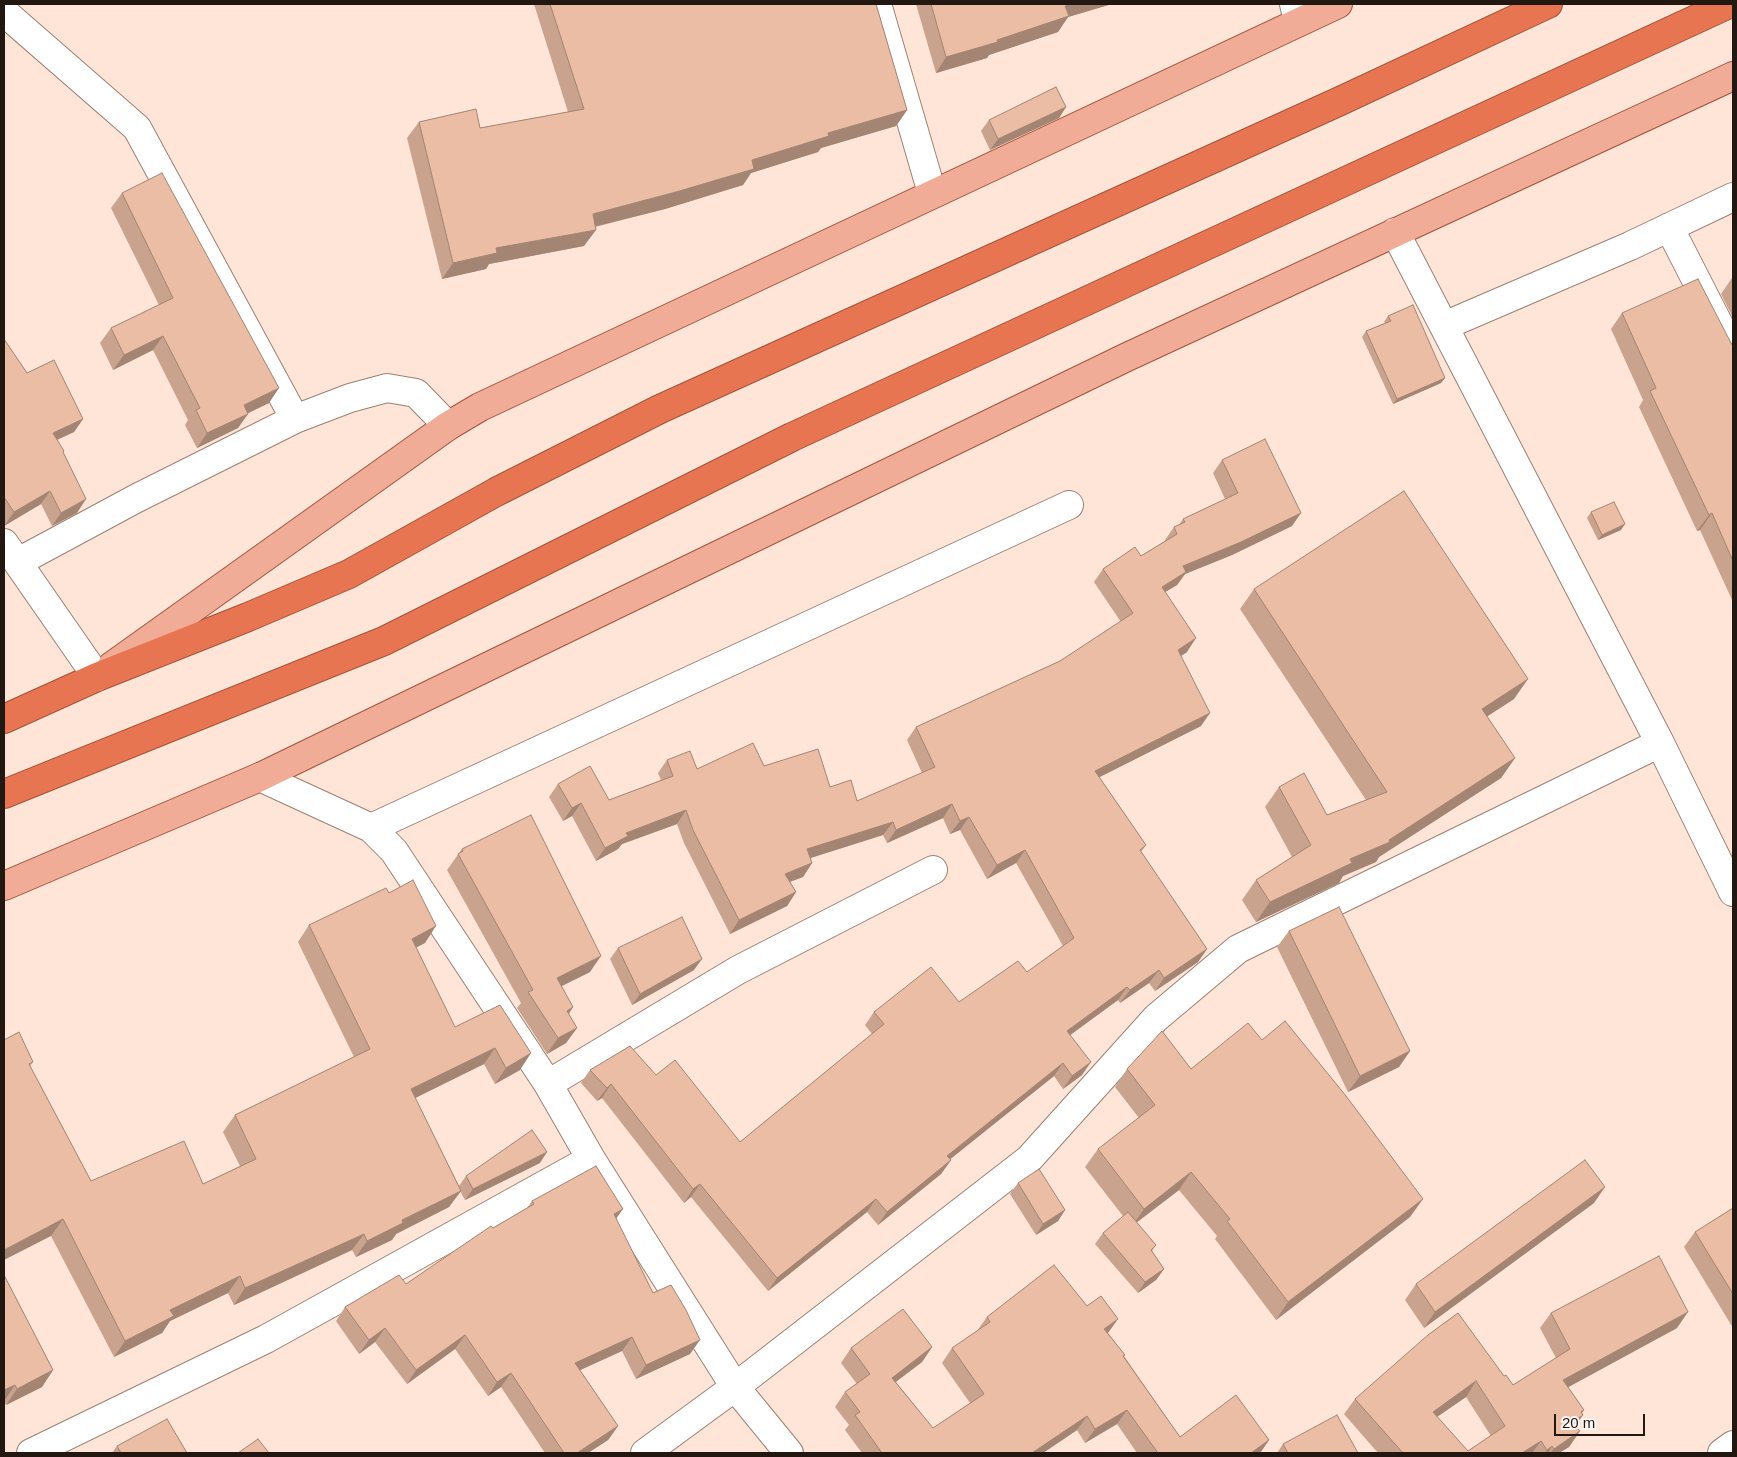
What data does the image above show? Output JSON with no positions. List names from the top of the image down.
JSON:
{
  "scale_bar": "20 m"
}
